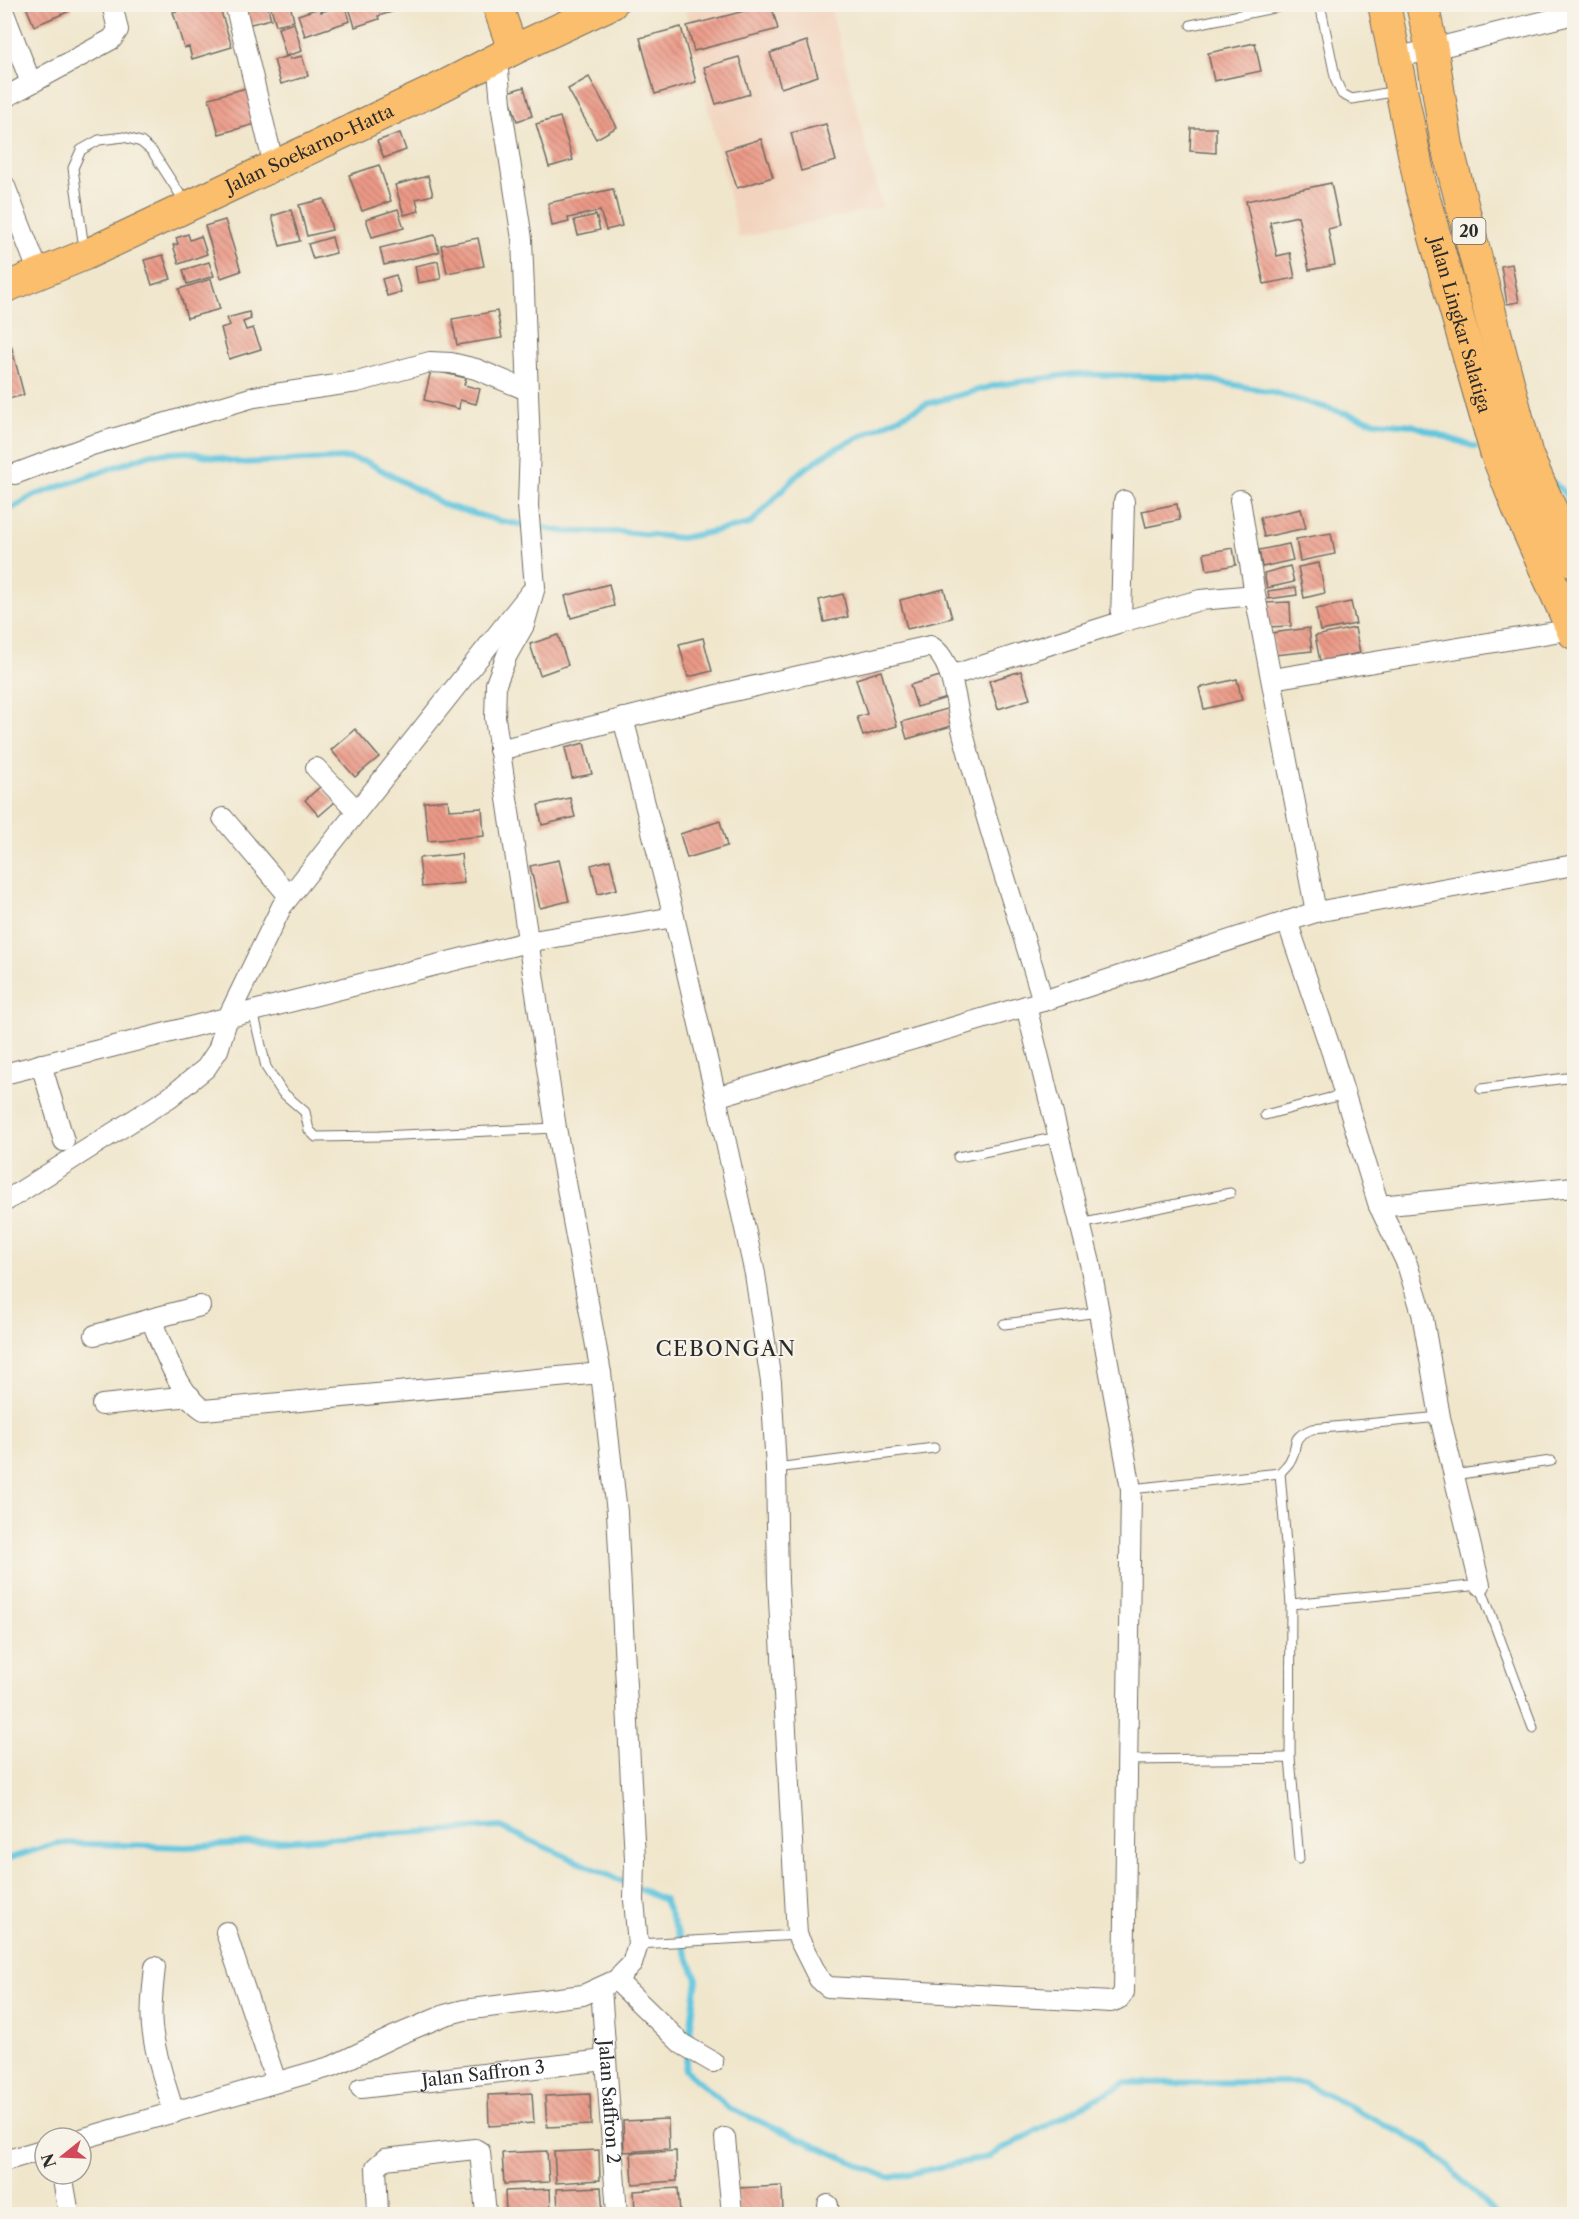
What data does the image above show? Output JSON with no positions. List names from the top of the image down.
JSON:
{
  "streets": {
    "highway": ["20", "Jalan Lingkar Salatiga"],
    "main road": ["Jalan Soekarno-Hatta"],
    "street": ["Jalan Saffron 3", "Jalan Saffron 2"]
  },
  "crossings": [
    ["Jalan Saffron 3", "Jalan Saffron 2"]
  ],
  "districts": ["CEBONGAN"],
  "north": "left"
}
